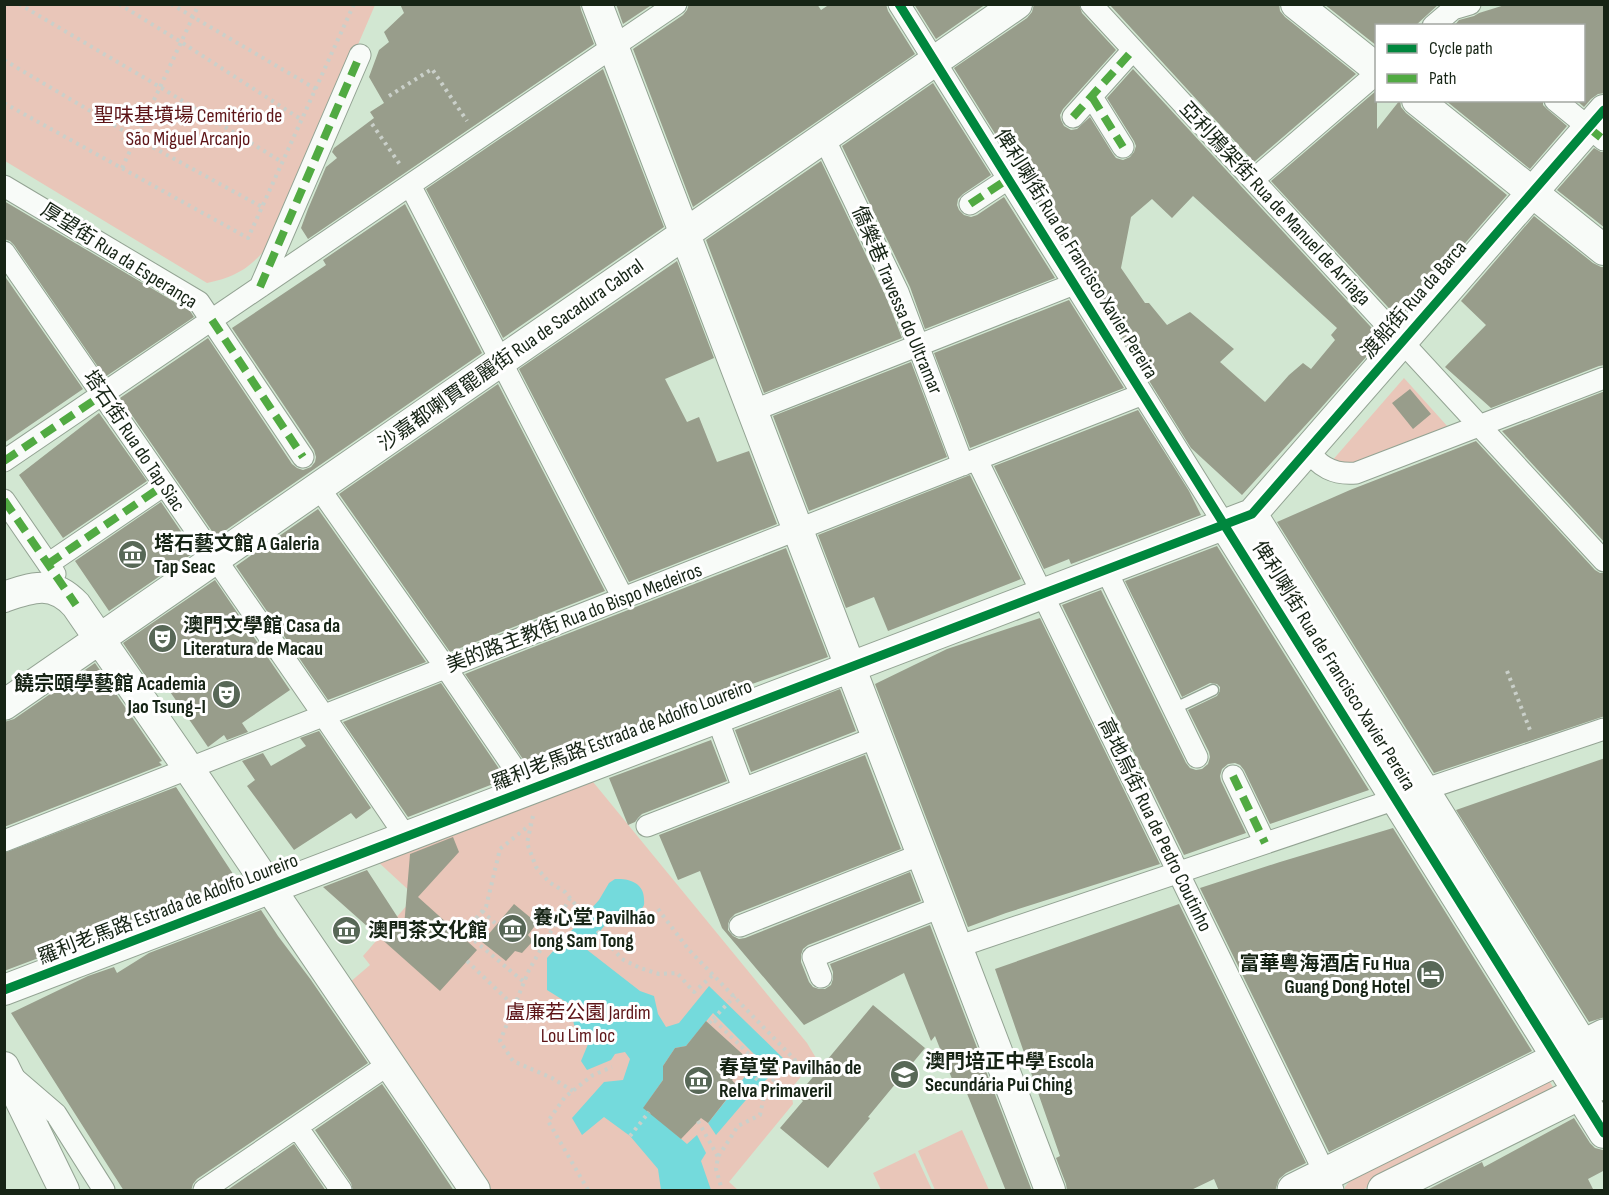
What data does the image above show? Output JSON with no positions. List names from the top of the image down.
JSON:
{
  "streets": {
    "street": [
      "亞利鴉架街 Rua de Manuel de Arriaga",
      "俾利喇街 Rua de Francisco Xavier Pereira",
      "厚望街 Rua da Esperança",
      "僑樂巷 Travessa do Ultramar",
      "渡船街 Rua da Barca",
      "沙嘉都喇賈罷麗街 Rua de Sacadura Cabral",
      "塔石街 Rua do Tap Siac",
      "美的路主教街 Rua do Bispo Medeiros",
      "羅利老馬路 Estrada de Adolfo Loureiro",
      "高地烏街 Rua de Pedro Coutinho"
    ]
  },
  "crossings": [
    ["亞利鴉架街 Rua de Manuel de Arriaga", "渡船街 Rua da Barca"],
    ["俾利喇街 Rua de Francisco Xavier Pereira", "渡船街 Rua da Barca"],
    ["俾利喇街 Rua de Francisco Xavier Pereira", "沙嘉都喇賈罷麗街 Rua de Sacadura Cabral"],
    ["俾利喇街 Rua de Francisco Xavier Pereira", "美的路主教街 Rua do Bispo Medeiros"],
    ["俾利喇街 Rua de Francisco Xavier Pereira", "羅利老馬路 Estrada de Adolfo Loureiro"],
    ["僑樂巷 Travessa do Ultramar", "沙嘉都喇賈罷麗街 Rua de Sacadura Cabral"],
    ["僑樂巷 Travessa do Ultramar", "美的路主教街 Rua do Bispo Medeiros"],
    ["僑樂巷 Travessa do Ultramar", "高地烏街 Rua de Pedro Coutinho"],
    ["渡船街 Rua da Barca", "羅利老馬路 Estrada de Adolfo Loureiro"],
    ["沙嘉都喇賈罷麗街 Rua de Sacadura Cabral", "塔石街 Rua do Tap Siac"],
    ["塔石街 Rua do Tap Siac", "美的路主教街 Rua do Bispo Medeiros"],
    ["塔石街 Rua do Tap Siac", "羅利老馬路 Estrada de Adolfo Loureiro"],
    ["美的路主教街 Rua do Bispo Medeiros", "高地烏街 Rua de Pedro Coutinho"],
    ["羅利老馬路 Estrada de Adolfo Loureiro", "高地烏街 Rua de Pedro Coutinho"]
  ],
  "parks": ["聖味基墳場 Cemitério de São Miguel Arcanjo", "盧廉若公園 Jardim Lou Lim Ioc"],
  "places": {
    "museum": [
      "塔石藝文館 A Galeria Tap Seac",
      "養心堂 Pavilhão Iong Sam Tong",
      "澳門茶文化館",
      "春草堂 Pavilhão de Relva Primaveril"
    ],
    "theatre": ["澳門文學館 Casa da Literatura de Macau", "饒宗頤學藝館 Academia Jao Tsung-I"],
    "hotel": ["富華粵海酒店 Fu Hua Guang Dong Hotel"],
    "school or university": ["澳門培正中學 Escola Secundária Pui Ching"]
  },
  "legend": ["Cycle path", "Path"]
}
